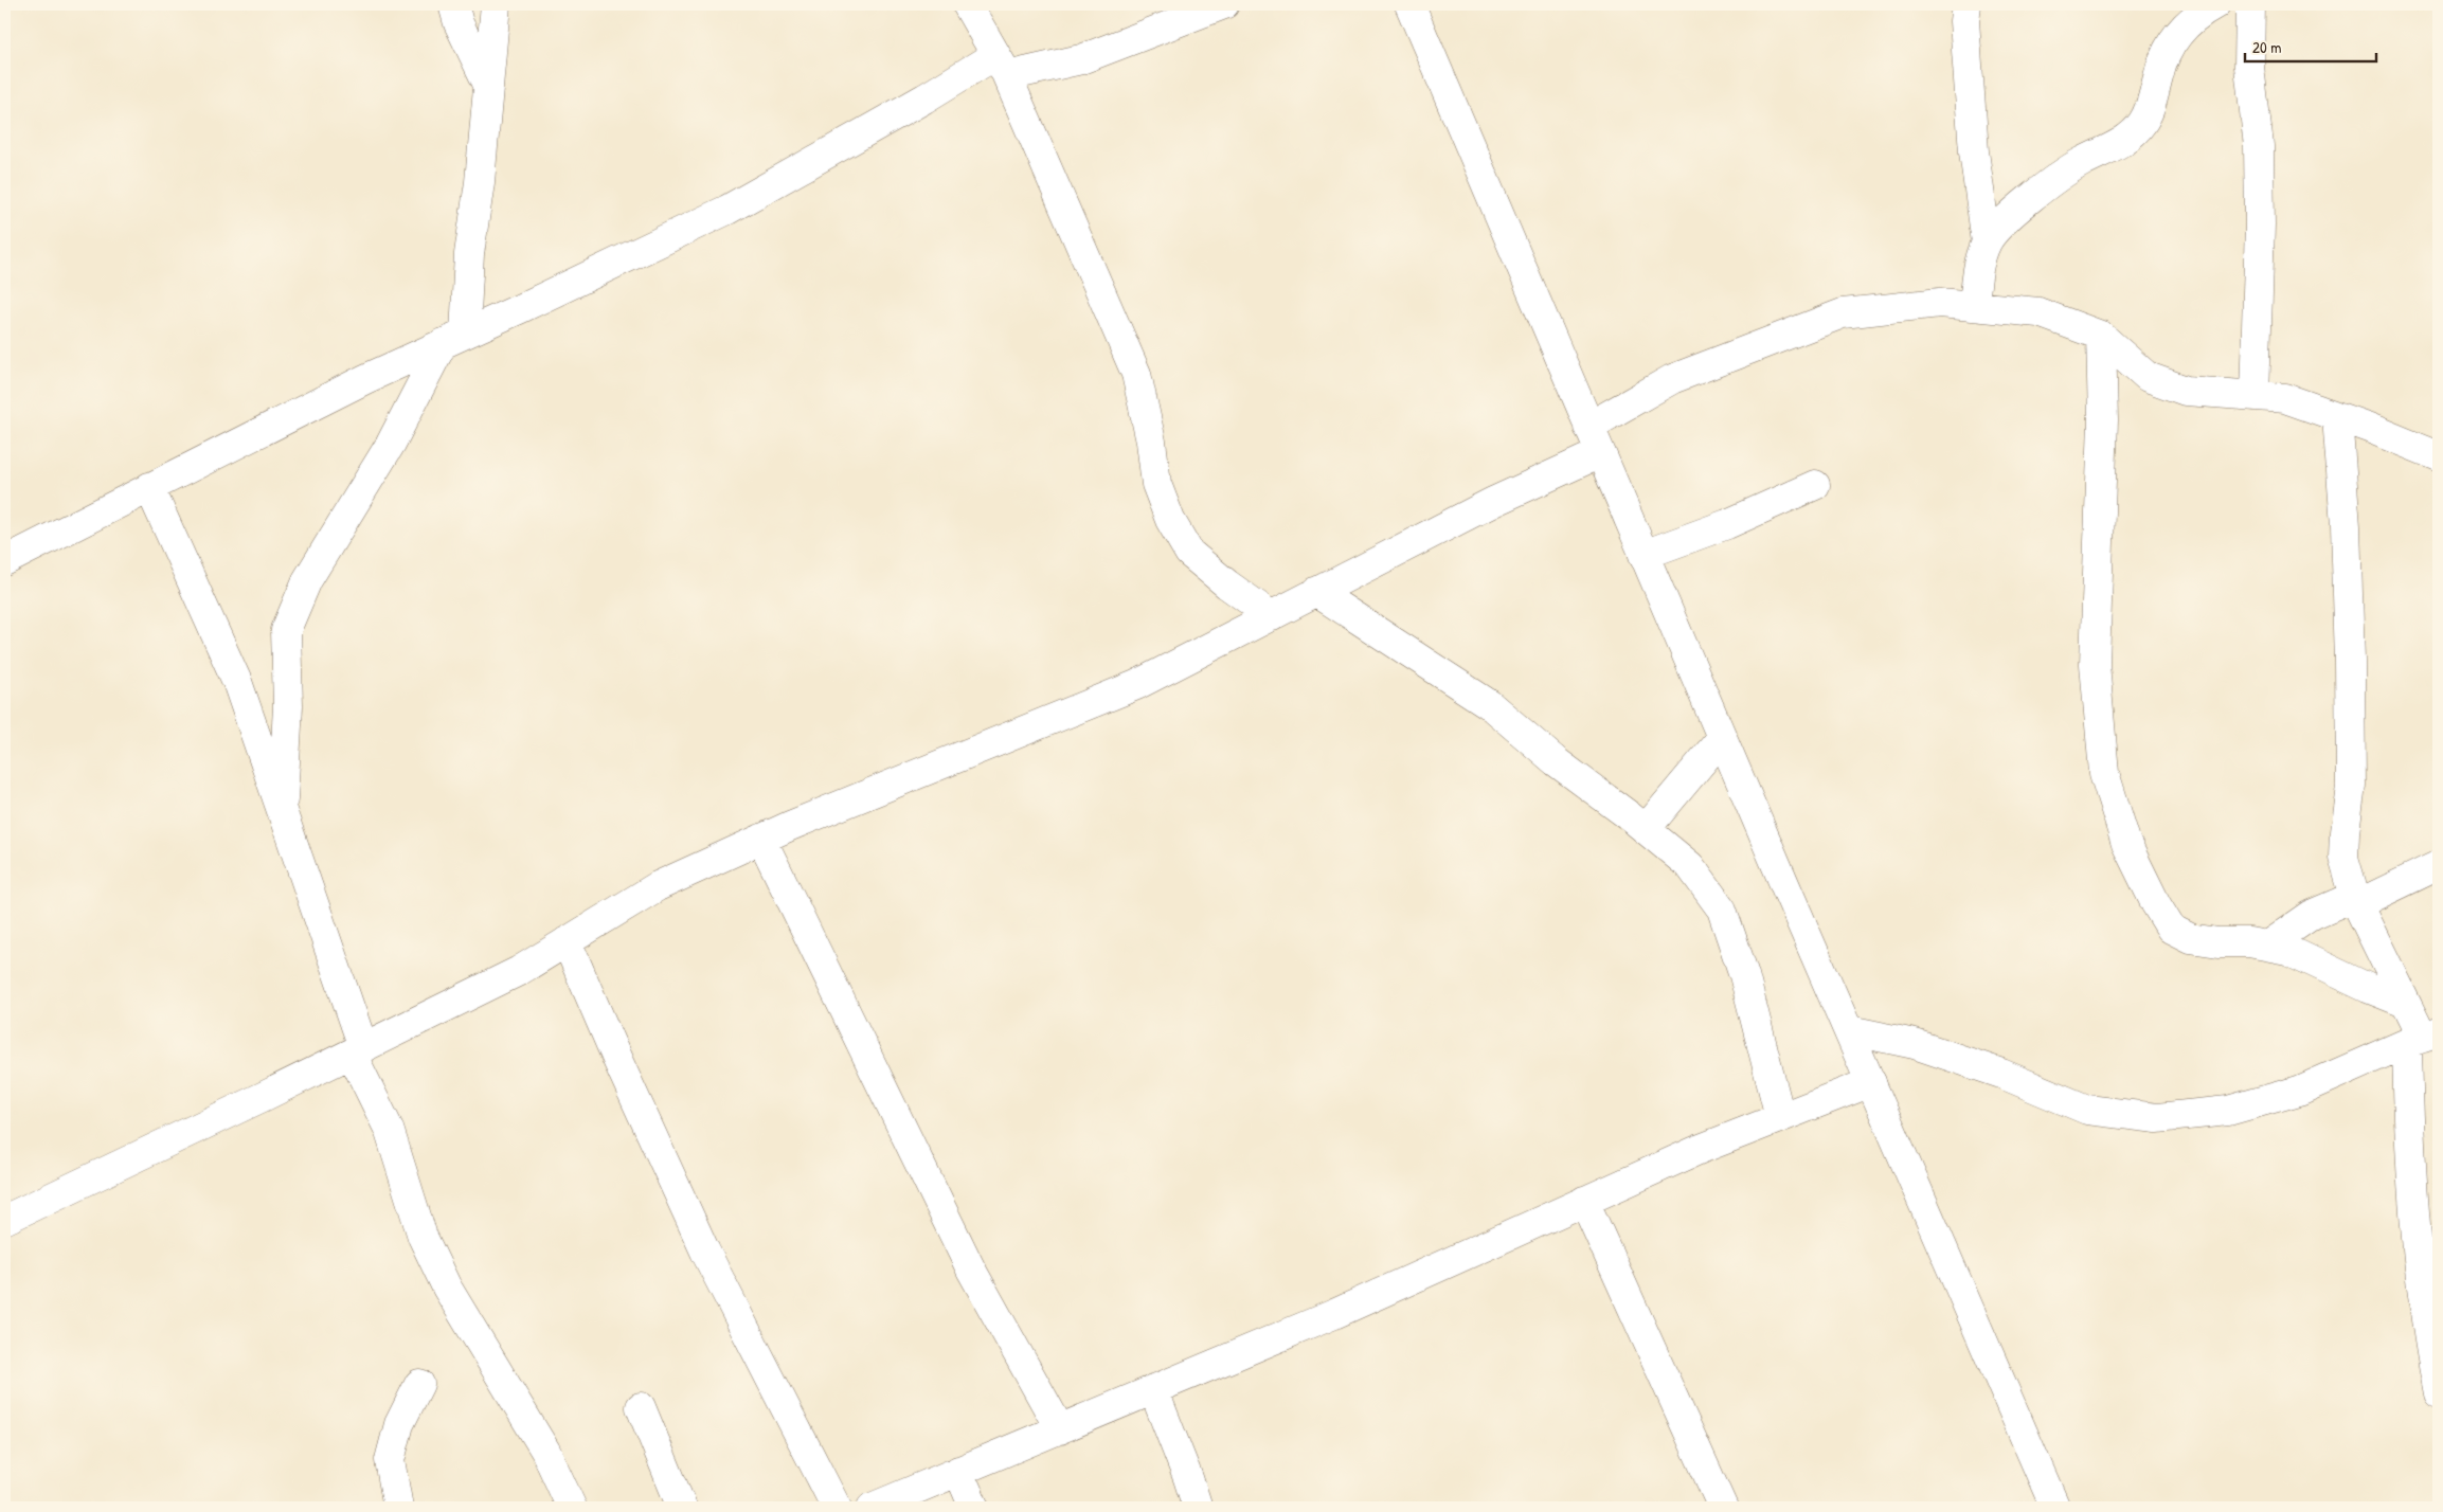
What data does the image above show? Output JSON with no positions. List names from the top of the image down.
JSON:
{
  "scale_bar": "20 m"
}
